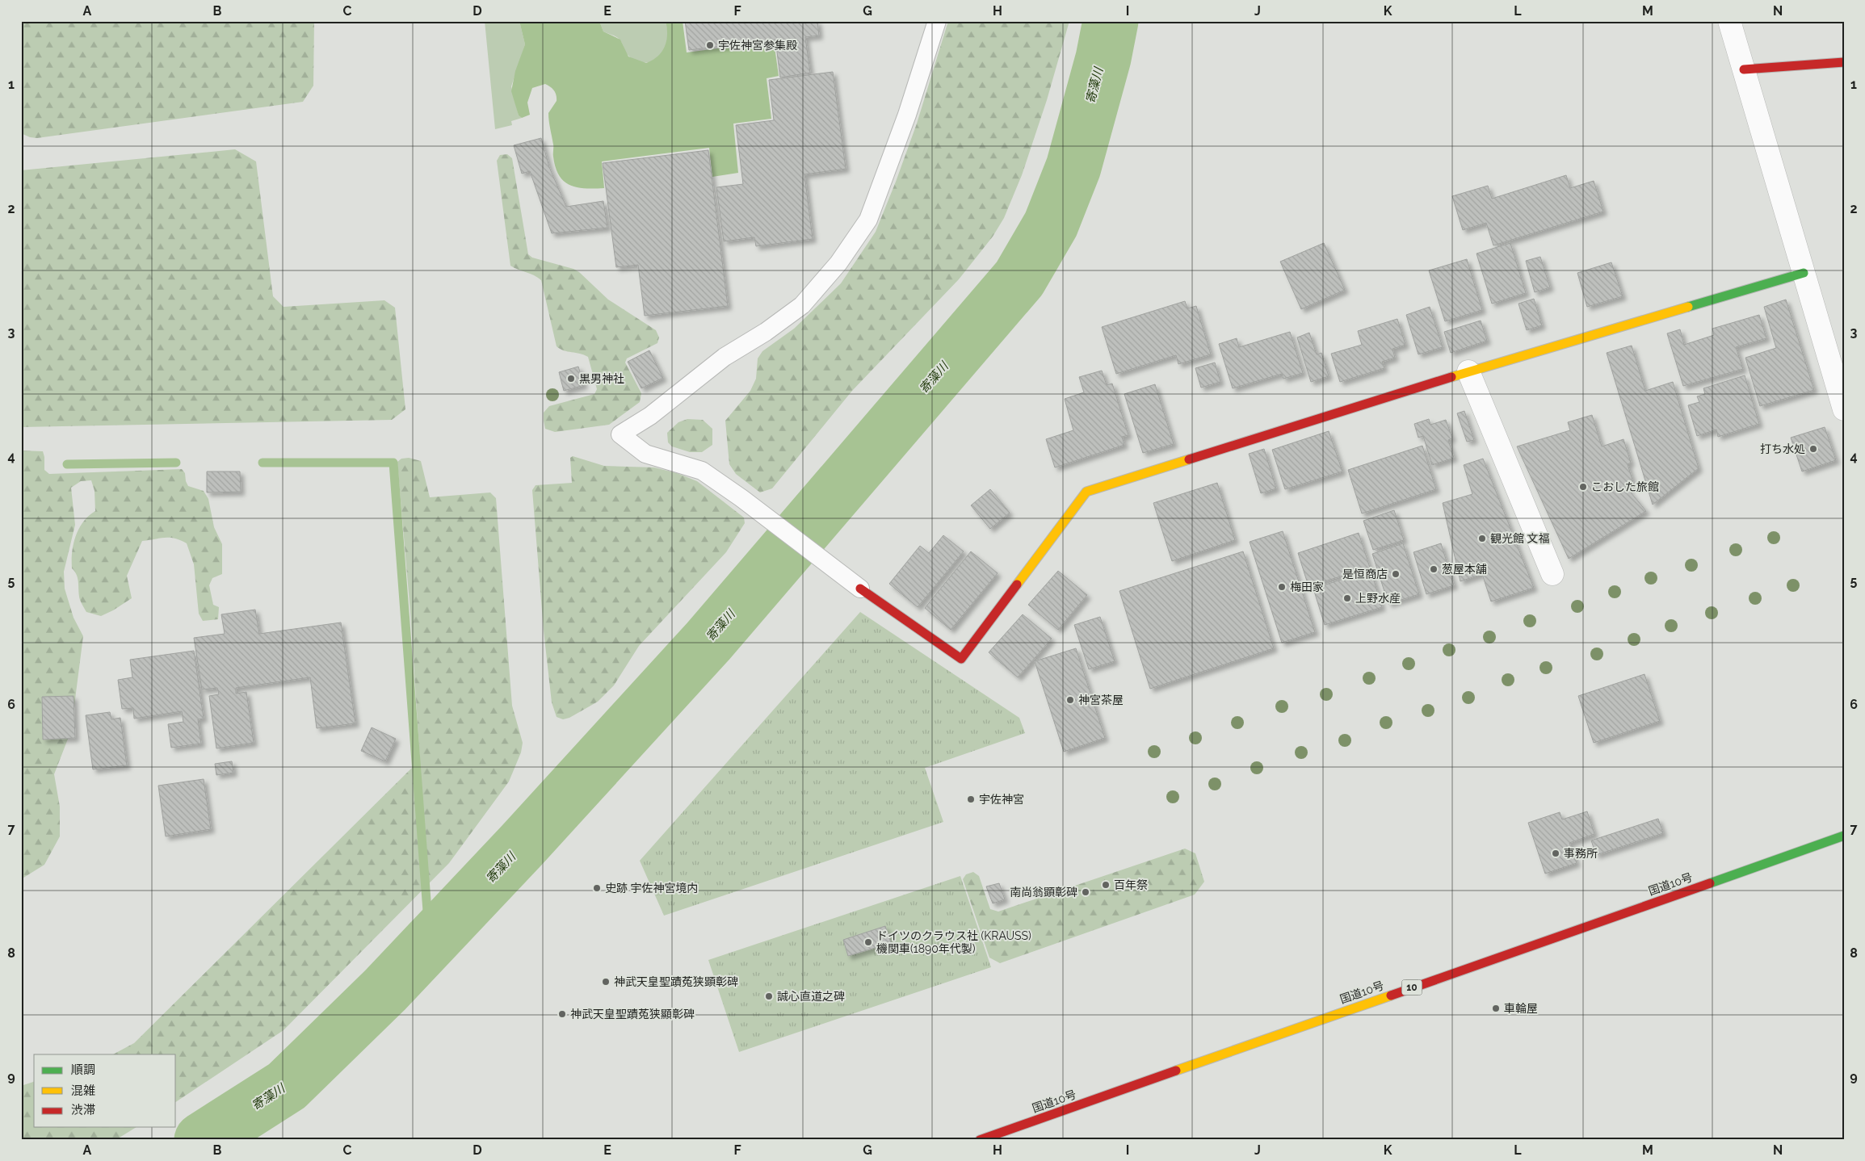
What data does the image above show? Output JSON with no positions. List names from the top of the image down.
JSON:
{
  "streets": {
    "main road": ["国道10号", "10"]
  },
  "water": ["寄藻川"],
  "places": [
    "宇佐神宮参集殿",
    "黒男神社",
    "打ち水処",
    "こおした旅館",
    "観光館 文福",
    "葱屋本舗",
    "是恒商店",
    "梅田家",
    "上野水産",
    "神宮茶屋",
    "宇佐神宮",
    "事務所",
    "百年祭",
    "史跡 宇佐神宮境内",
    "南尚翁顕彰碑",
    "ドイツのクラウス社 (KRAUSS) 機関車(1890年代製)",
    "神武天皇聖蹟菟狭顕彰碑",
    "誠心直道之碑",
    "車輪屋",
    "神武天皇聖蹟菟狭顯彰碑"
  ],
  "legend": ["順調", "混雑", "渋滞"],
  "grid": {
    "columns": [
      "A",
      "B",
      "C",
      "D",
      "E",
      "F",
      "G",
      "H",
      "I",
      "J",
      "K",
      "L",
      "M",
      "N"
    ],
    "rows": [
      "1",
      "2",
      "3",
      "4",
      "5",
      "6",
      "7",
      "8",
      "9"
    ]
  }
}
